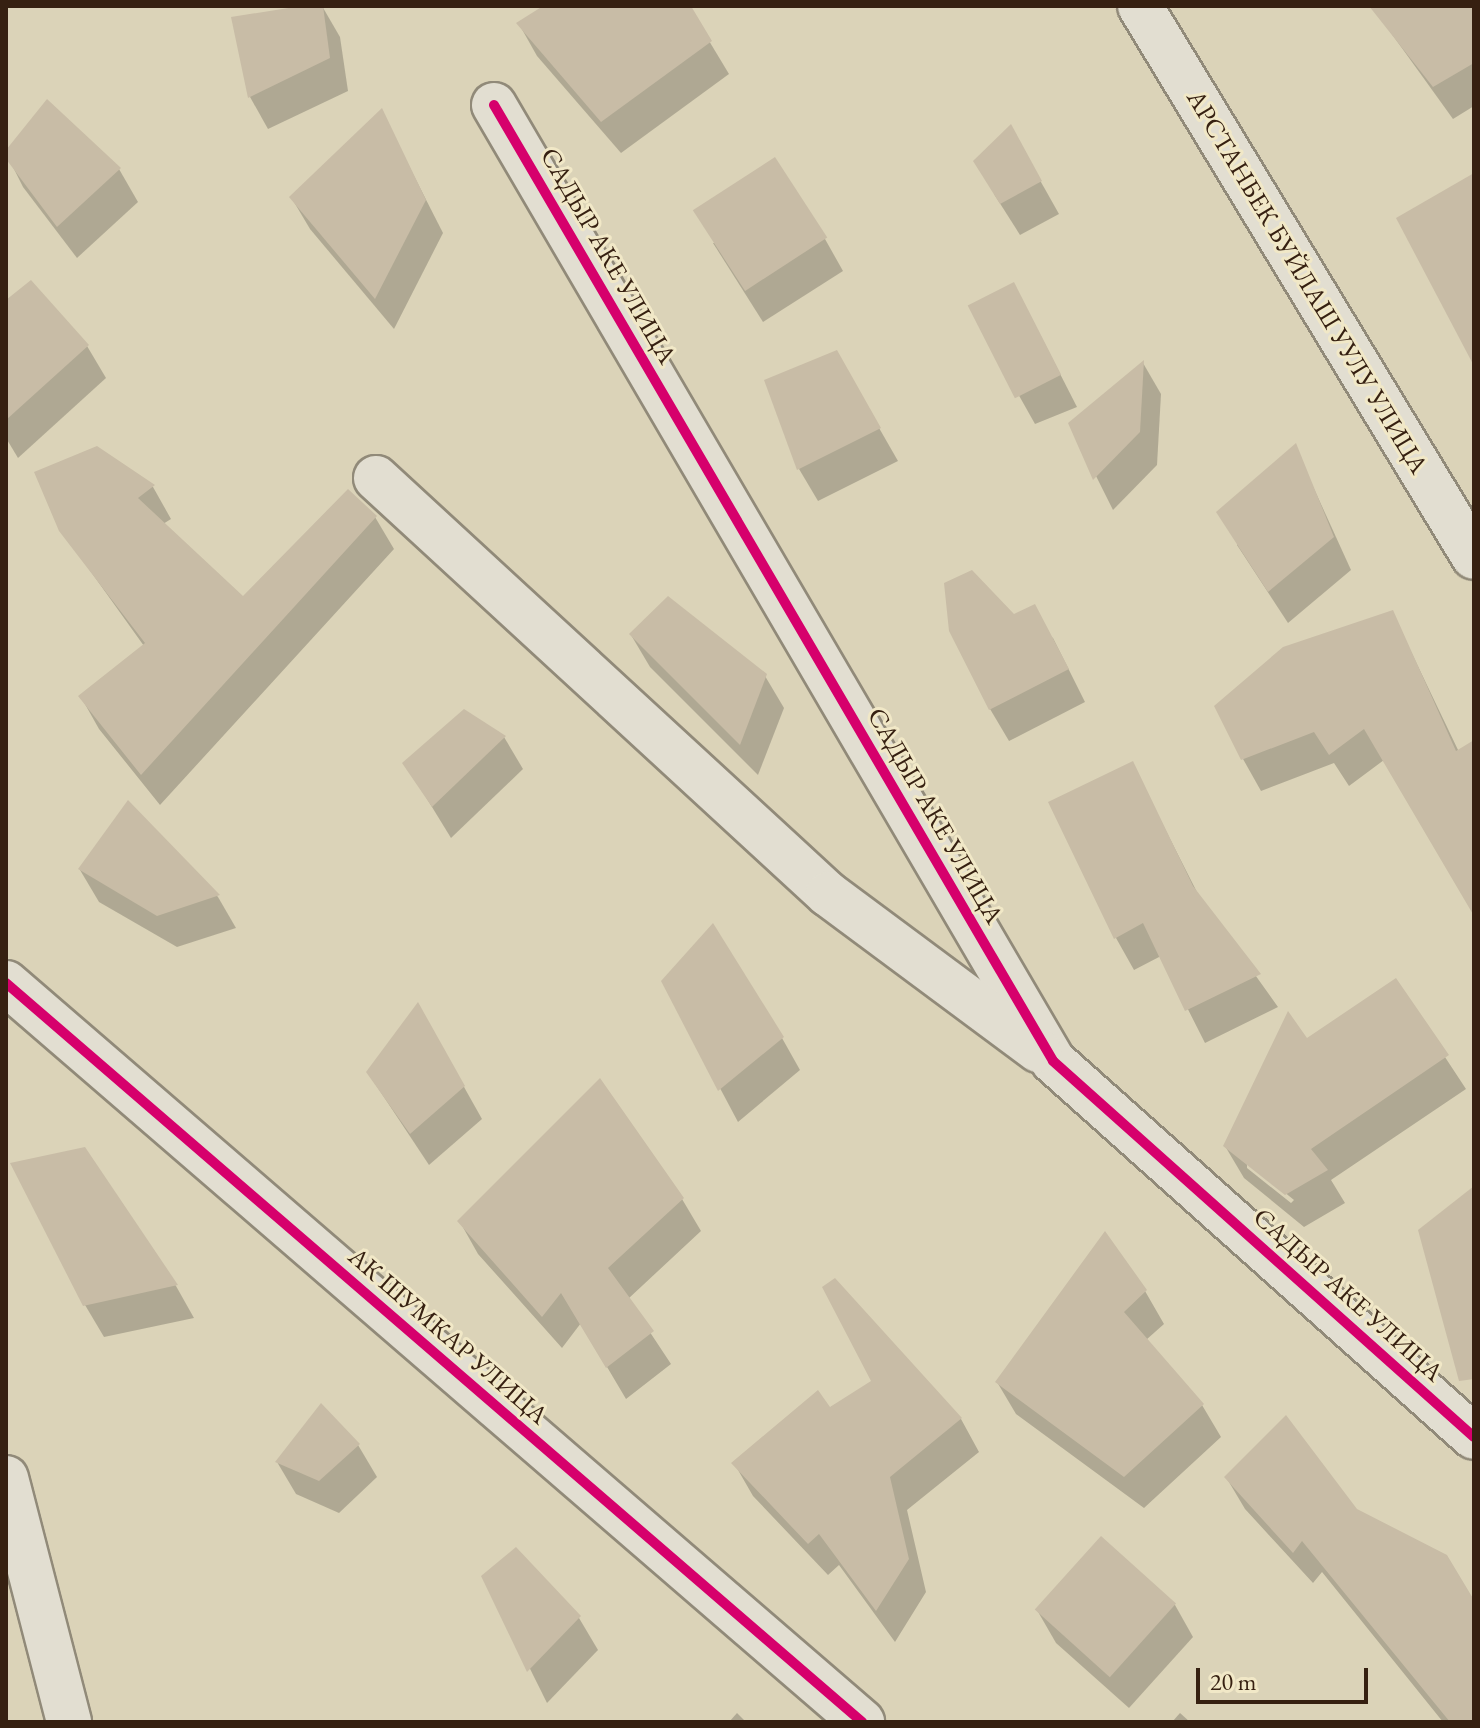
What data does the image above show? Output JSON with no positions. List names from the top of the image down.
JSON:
{
  "streets": {
    "street": ["САДЫР АКЕ УЛИЦА", "АРСТАНБЕК БУЙЛАШ УУЛУ УЛИЦА", "АК ШУМКАР УЛИЦА"]
  },
  "scale_bar": "20 m"
}
